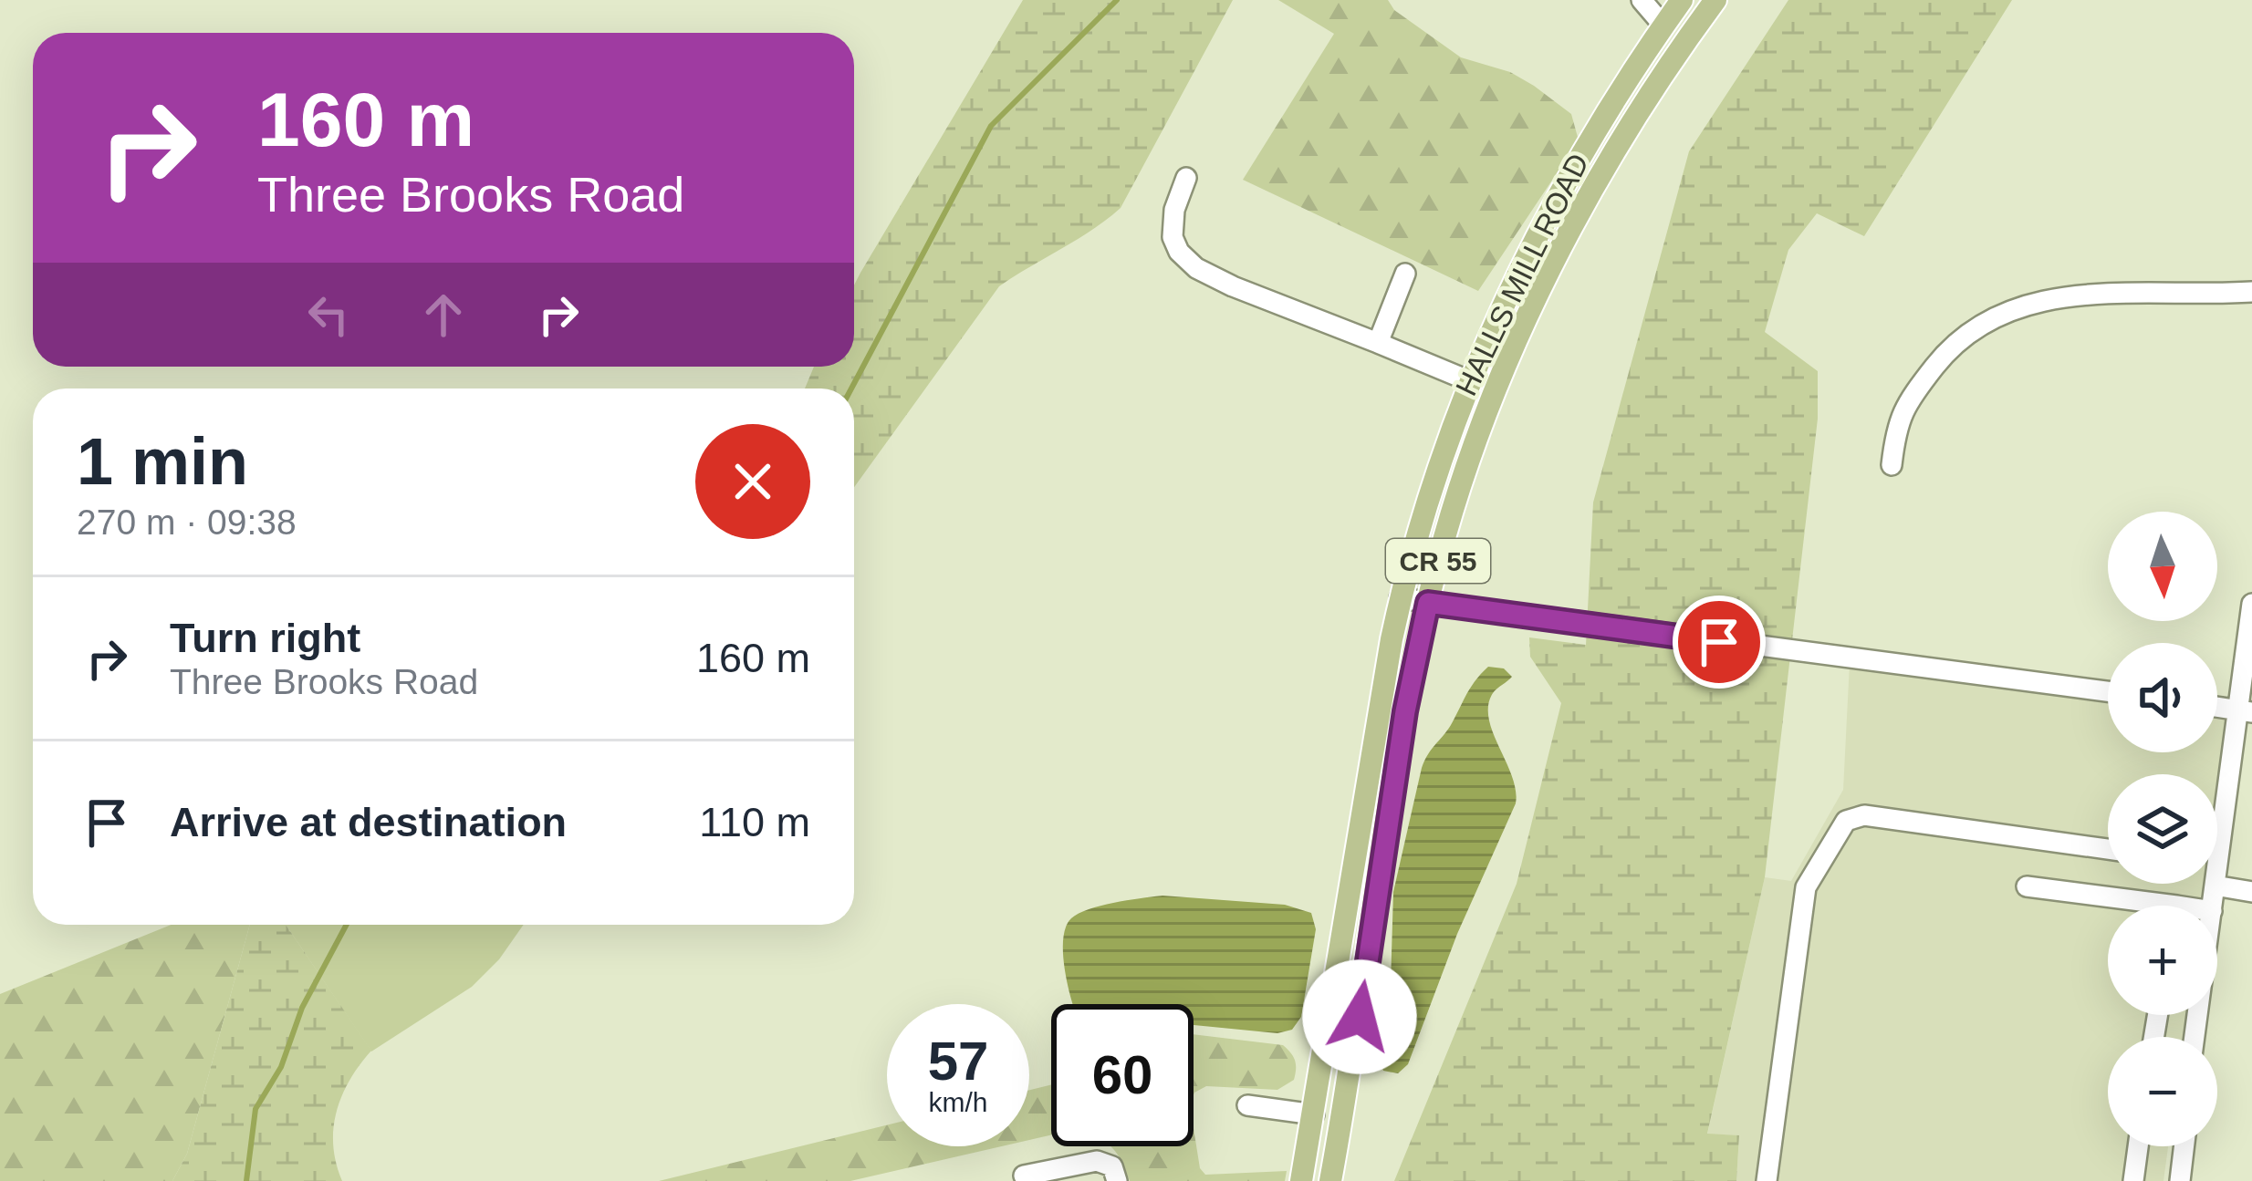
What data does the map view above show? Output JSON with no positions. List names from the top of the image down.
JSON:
{
  "streets": {
    "main road": ["HALLS MILL ROAD", "CR 55"]
  },
  "north": "bottom",
  "page": {
    "turn": ["160 m", "Three Brooks Road"],
    "heading": ["1 min", "270 m · 09:38"],
    "map_buttons": ["+", "−"],
    "list": [
      {
        "name": "Turn right",
        "note": "Three Brooks Road",
        "value": "160 m"
      },
      {
        "name": "Arrive at destination",
        "value": "110 m"
      }
    ],
    "speed": "57 km/h",
    "limit": "60"
  }
}
